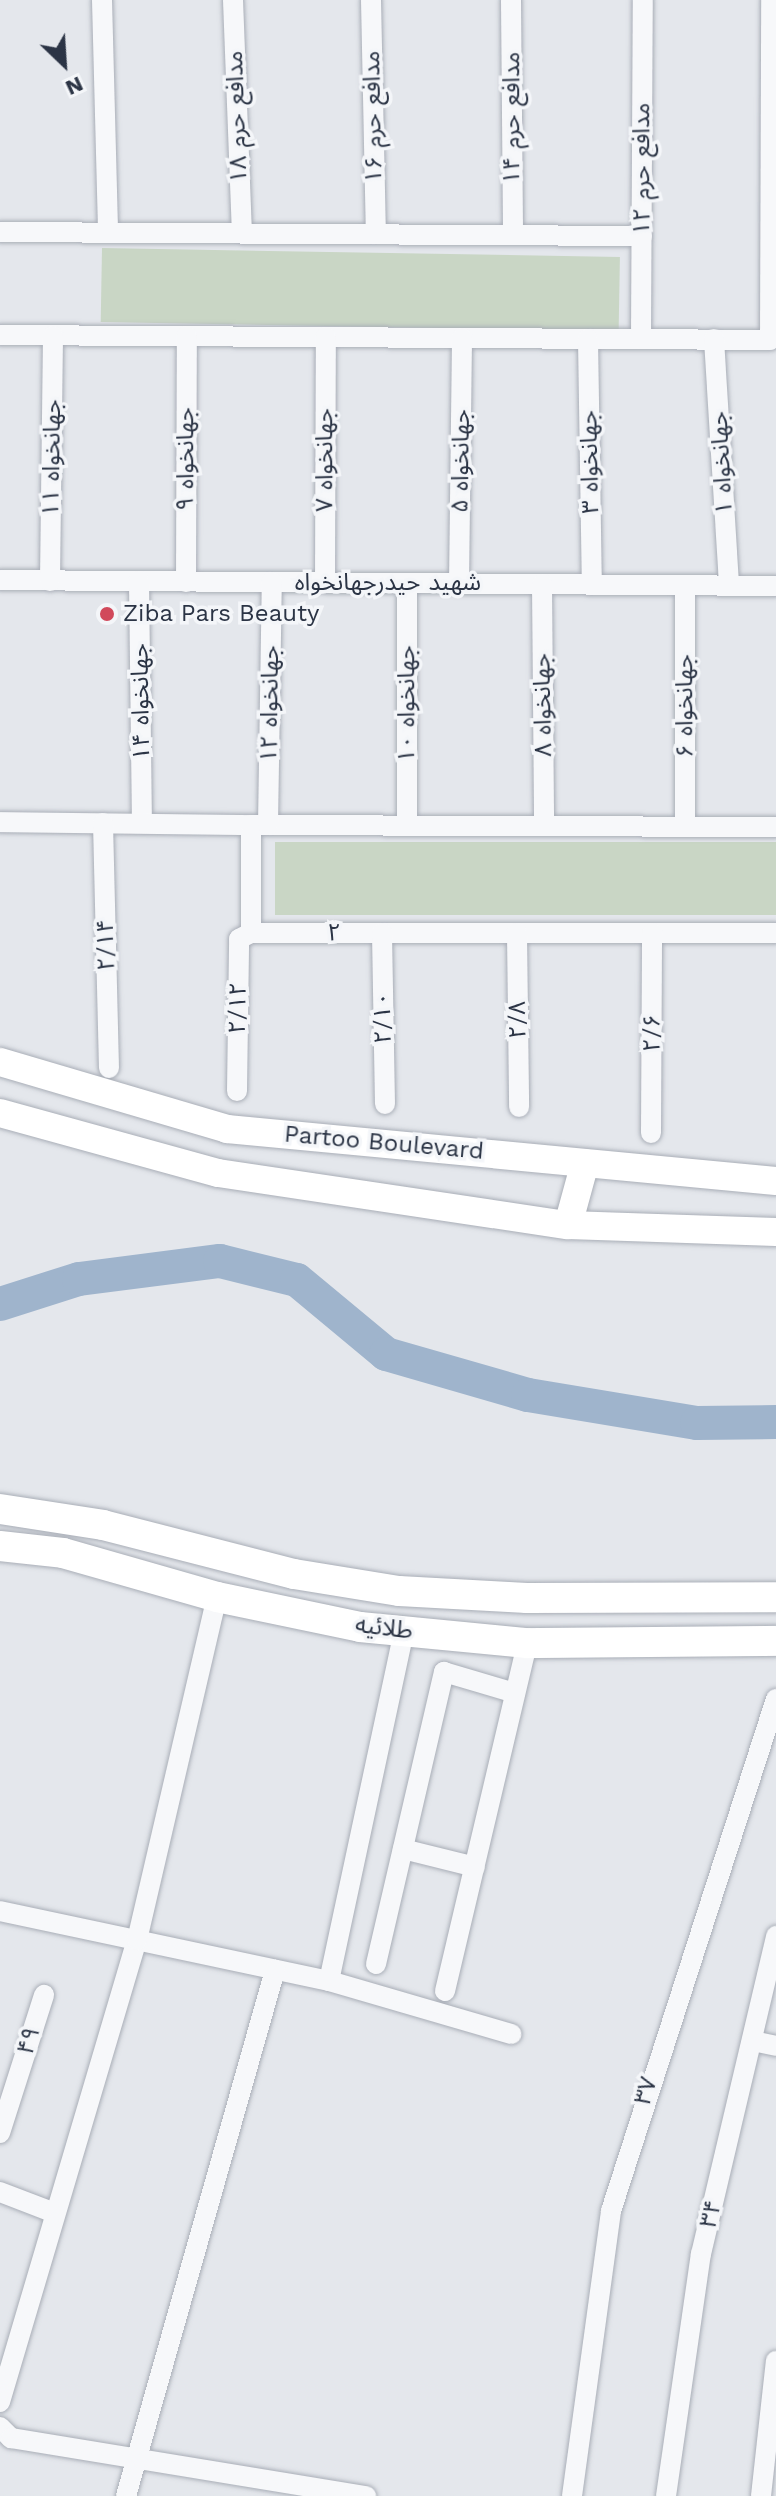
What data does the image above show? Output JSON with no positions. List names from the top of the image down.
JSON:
{
  "streets": {
    "main road": ["Partoo Boulevard", "طلائیه"],
    "street": [
      "مدافع حرم ۱۸",
      "مدافع حرم ۱۶",
      "مدافع حرم ۱۴",
      "مدافع حرم ۱۲",
      "جهانخواه ۱۱",
      "جهانخواه ۹",
      "جهانخواه ۷",
      "جهانخواه ۵",
      "جهانخواه ۳",
      "جهانخواه ۱",
      "شهید حیدرجهانخواه",
      "جهانخواه ۱۴",
      "جهانخواه ۱۲",
      "جهانخواه ۱۰",
      "جهانخواه ۸",
      "جهانخواه ۶",
      "۲",
      "۲/۱۴",
      "۲/۱۲",
      "۲/۱۰",
      "۲/۸",
      "۲/۶",
      "۴۹",
      "۳۷",
      "۳۴"
    ]
  },
  "crossings": [
    ["جهانخواه ۱۱", "شهید حیدرجهانخواه"],
    ["جهانخواه ۹", "شهید حیدرجهانخواه"],
    ["جهانخواه ۷", "شهید حیدرجهانخواه"],
    ["جهانخواه ۵", "شهید حیدرجهانخواه"],
    ["جهانخواه ۳", "شهید حیدرجهانخواه"],
    ["جهانخواه ۱", "شهید حیدرجهانخواه"],
    ["شهید حیدرجهانخواه", "جهانخواه ۱۴"],
    ["شهید حیدرجهانخواه", "جهانخواه ۱۲"],
    ["شهید حیدرجهانخواه", "جهانخواه ۱۰"],
    ["شهید حیدرجهانخواه", "جهانخواه ۸"],
    ["شهید حیدرجهانخواه", "جهانخواه ۶"],
    ["۲", "۲/۱۲"],
    ["۲", "۲/۱۰"],
    ["۲", "۲/۸"],
    ["۲", "۲/۶"]
  ],
  "places": ["Ziba Pars Beauty"],
  "north": "bottom right"
}
